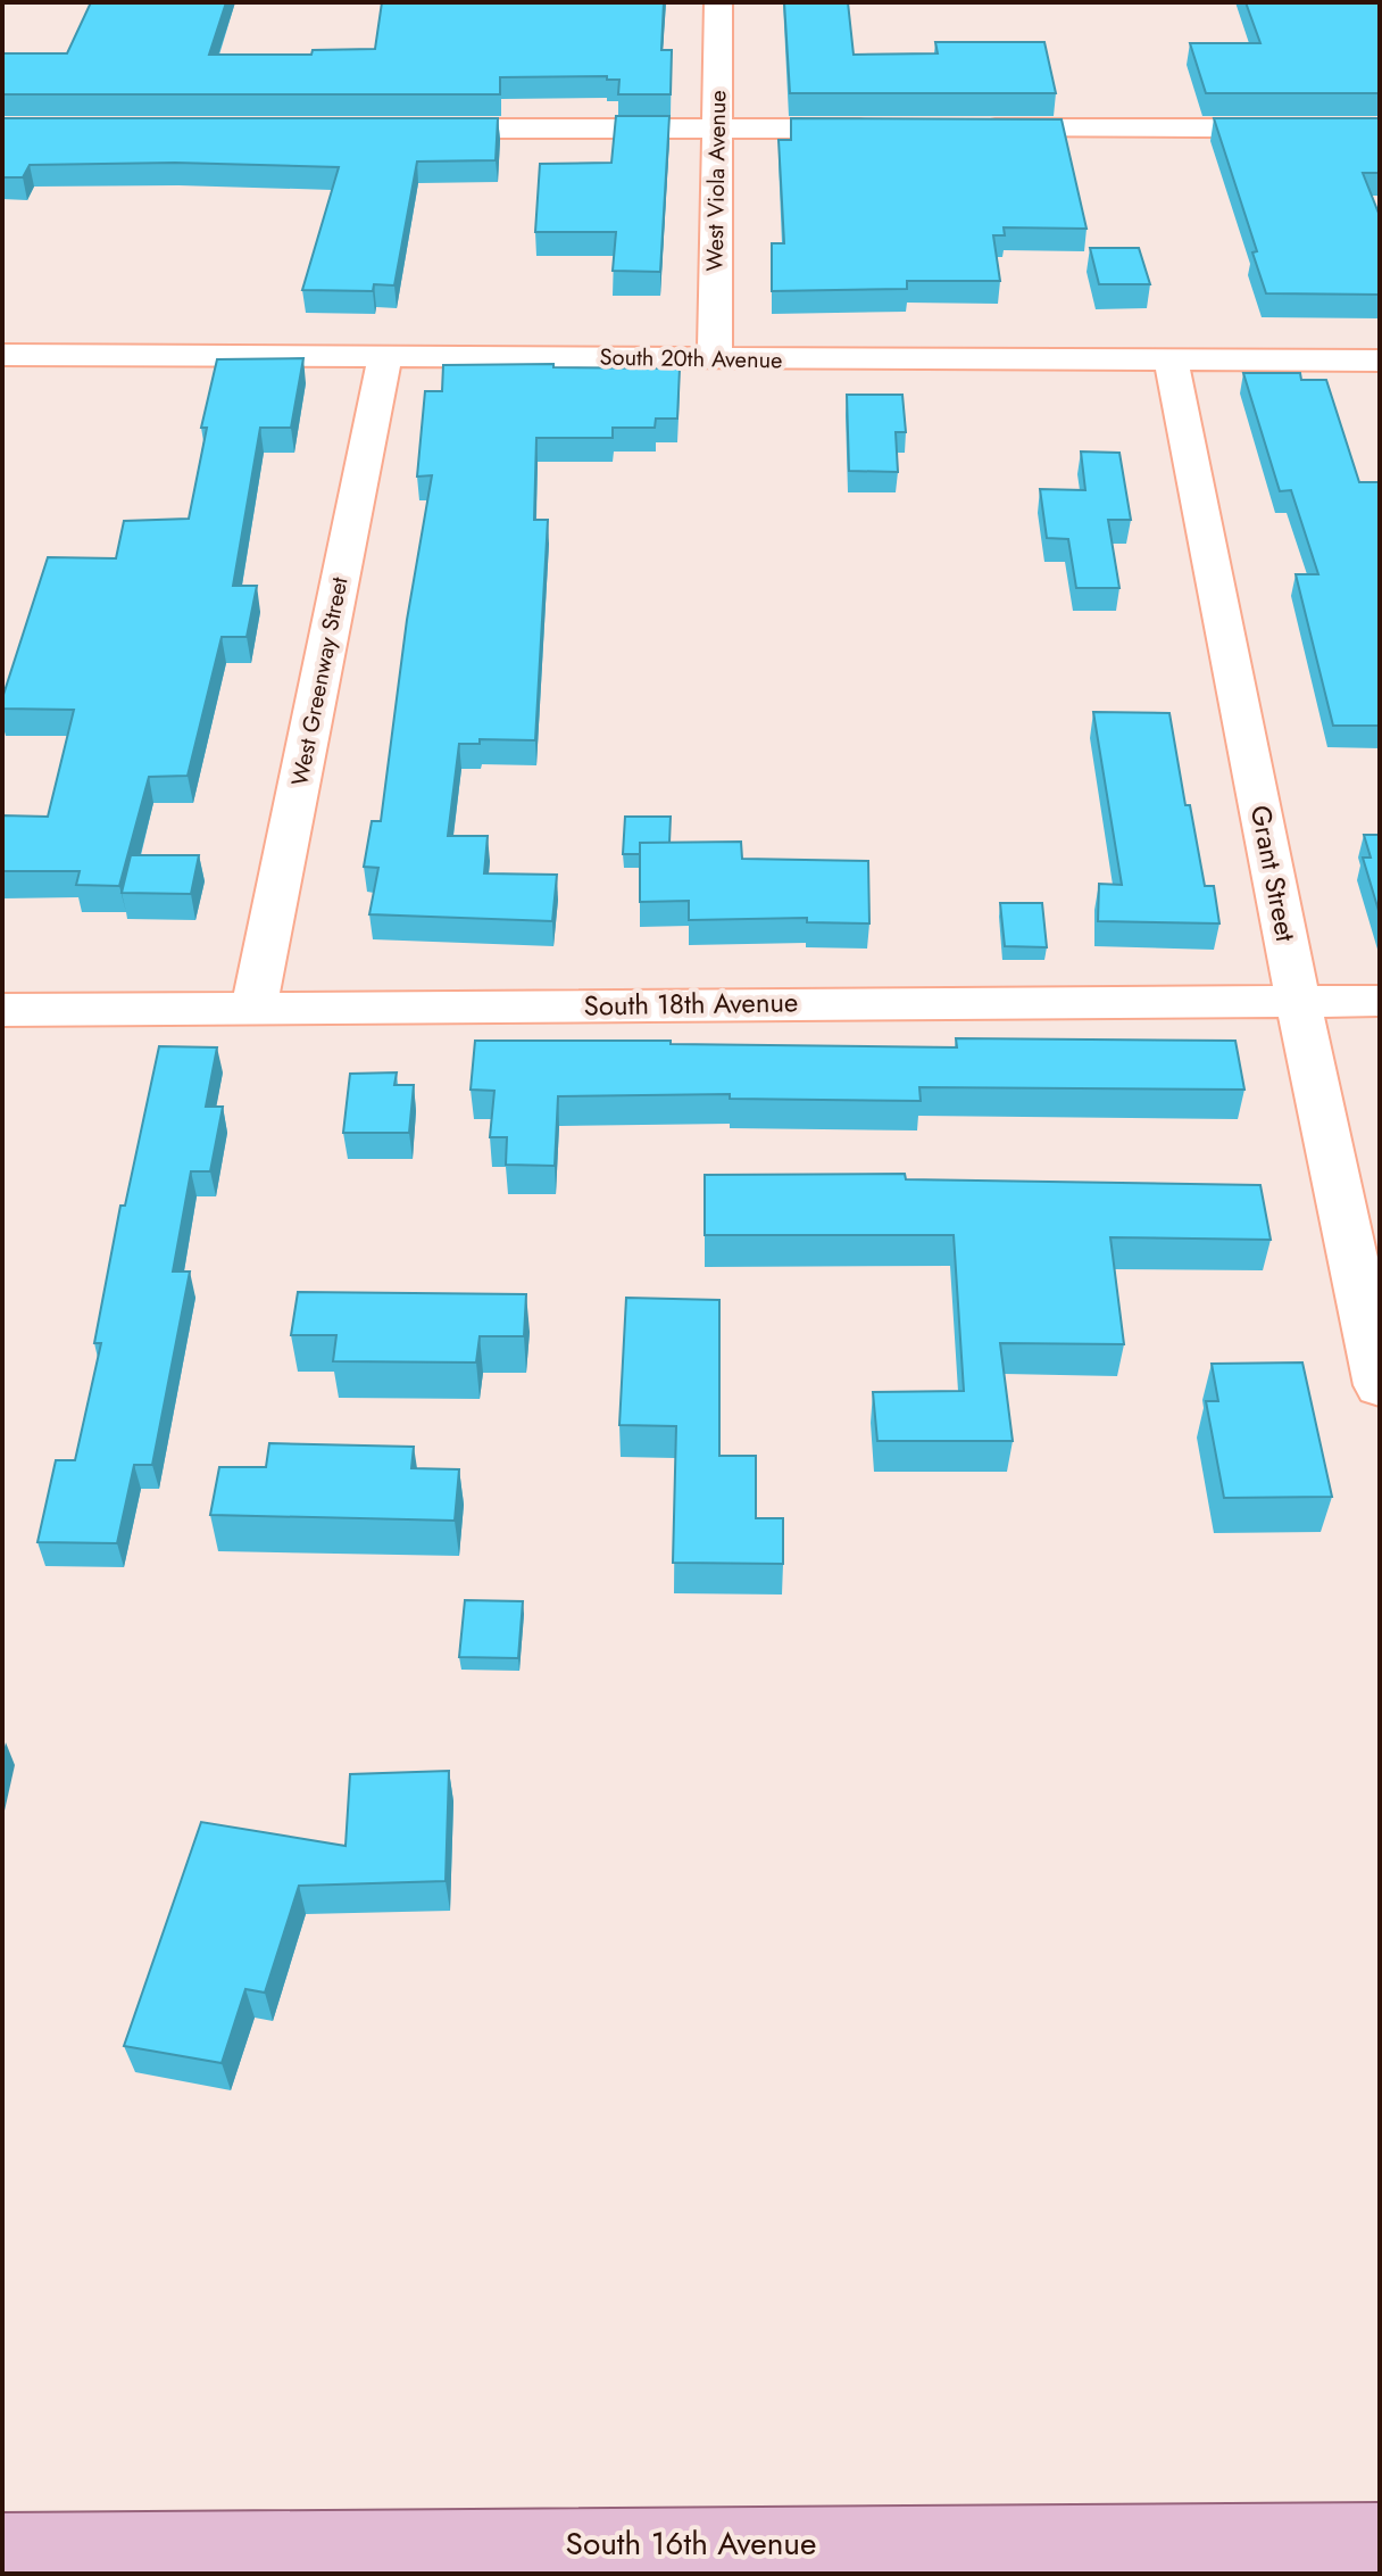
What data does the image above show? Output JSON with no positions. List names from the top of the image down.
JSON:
{
  "streets": {
    "main road": ["South 16th Avenue"],
    "street": [
      "West Viola Avenue",
      "South 20th Avenue",
      "West Greenway Street",
      "Grant Street",
      "South 18th Avenue"
    ]
  },
  "crossings": [
    ["West Viola Avenue", "South 20th Avenue"],
    ["South 20th Avenue", "West Greenway Street"],
    ["South 20th Avenue", "Grant Street"],
    ["West Greenway Street", "South 18th Avenue"],
    ["Grant Street", "South 18th Avenue"]
  ]
}
